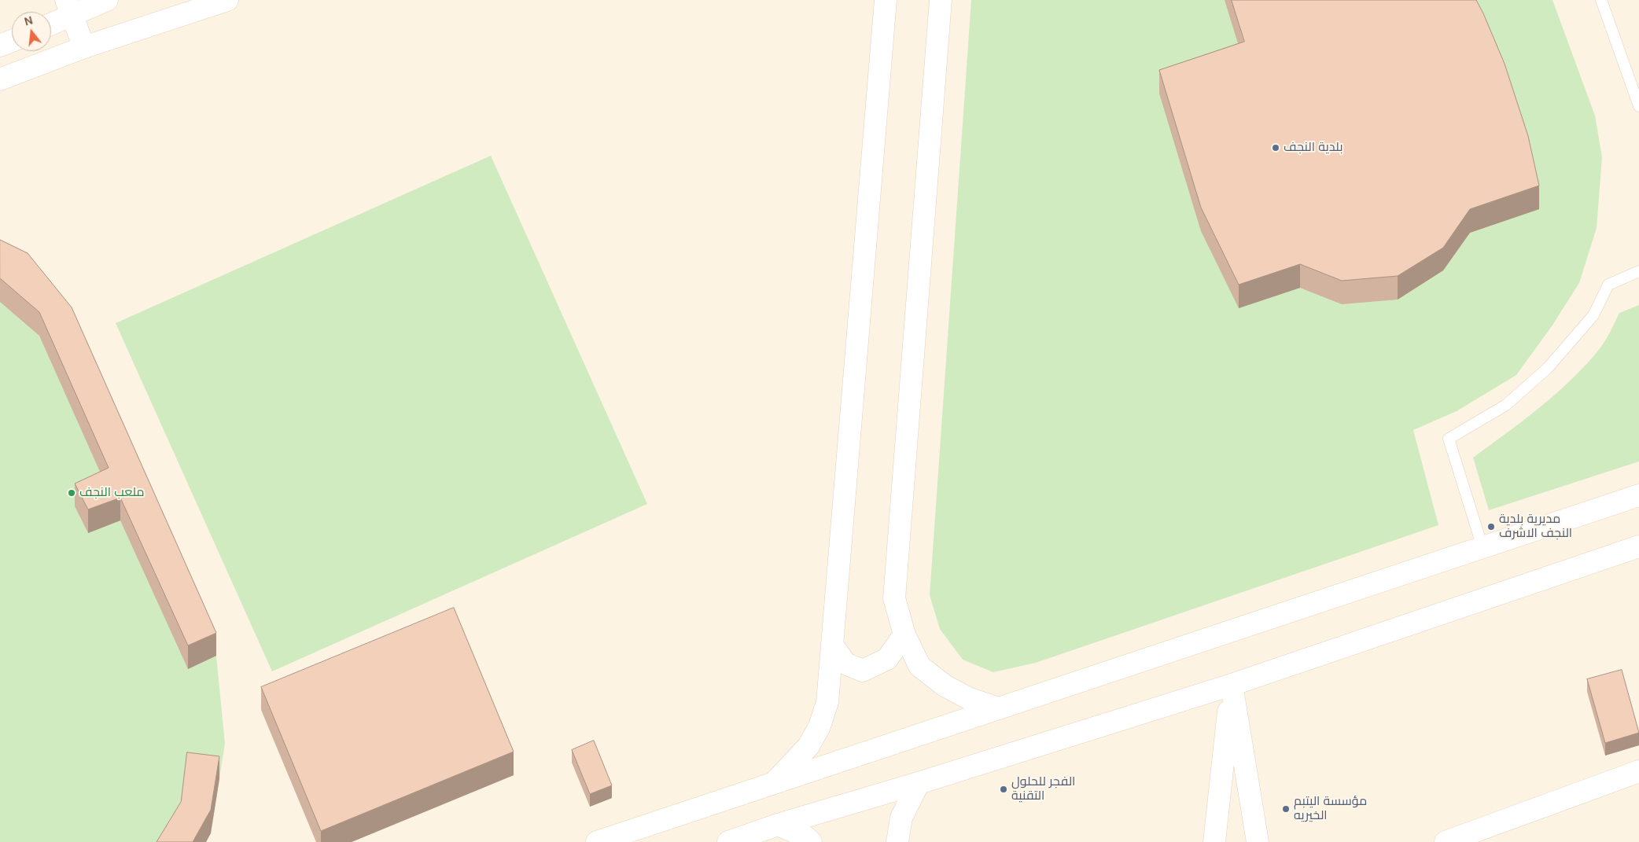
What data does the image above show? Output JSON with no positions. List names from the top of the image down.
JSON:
{
  "places": [
    "بلدية النجف",
    "ملعب النجف",
    "مديرية بلدية النجف الاشرف",
    "الفجر للحلول التقنية",
    "مؤسسة اليتبم الخيريه"
  ],
  "north": "top"
}
